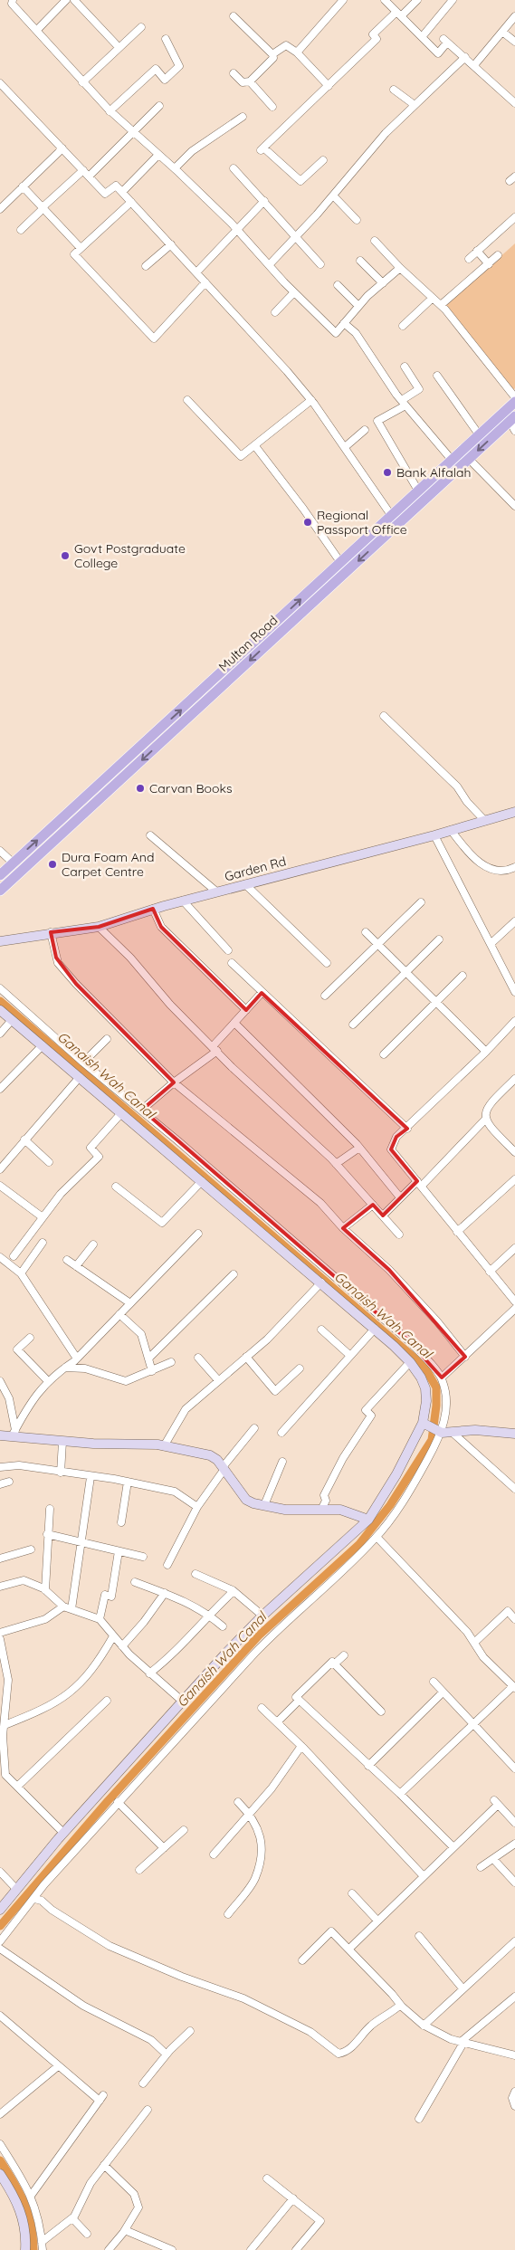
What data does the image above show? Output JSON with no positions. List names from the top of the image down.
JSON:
{
  "streets": {
    "main road": ["Multan Road"],
    "street": ["Garden Rd"]
  },
  "water": ["Ganaish Wah Canal"],
  "places": [
    "Bank Alfalah",
    "Regional Passport Office",
    "Govt Postgraduate College",
    "Carvan Books",
    "Dura Foam And Carpet Centre"
  ]
}
